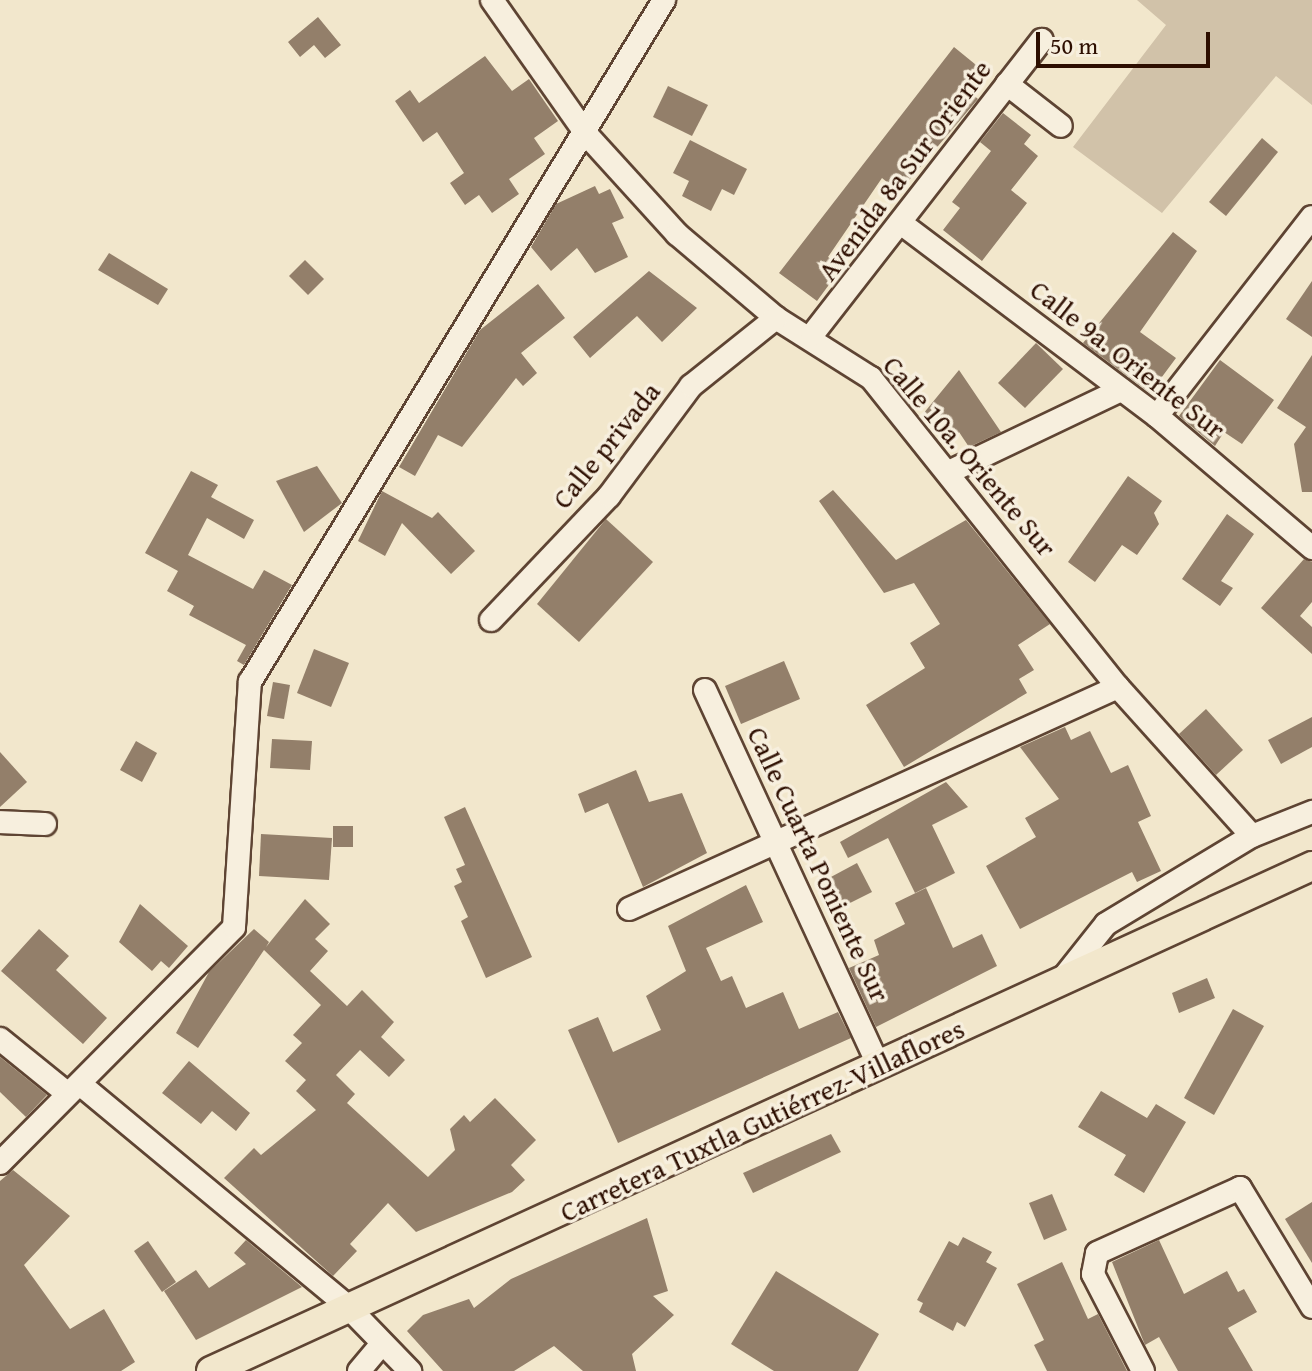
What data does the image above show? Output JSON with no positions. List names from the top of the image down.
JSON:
{
  "streets": {
    "main road": ["Carretera Tuxtla Gutiérrez-Villaflores"],
    "street": [
      "Avenida 8a Sur Oriente",
      "Calle 9a. Oriente Sur",
      "Calle privada",
      "Calle 10a. Oriente Sur",
      "Calle Cuarta Poniente Sur"
    ]
  },
  "crossings": [
    ["Avenida 8a Sur Oriente", "Calle 9a. Oriente Sur"],
    ["Avenida 8a Sur Oriente", "Calle 10a. Oriente Sur"],
    ["Calle privada", "Calle 10a. Oriente Sur"],
    ["Calle Cuarta Poniente Sur", "Carretera Tuxtla Gutiérrez-Villaflores"]
  ],
  "scale_bar": "50 m"
}
